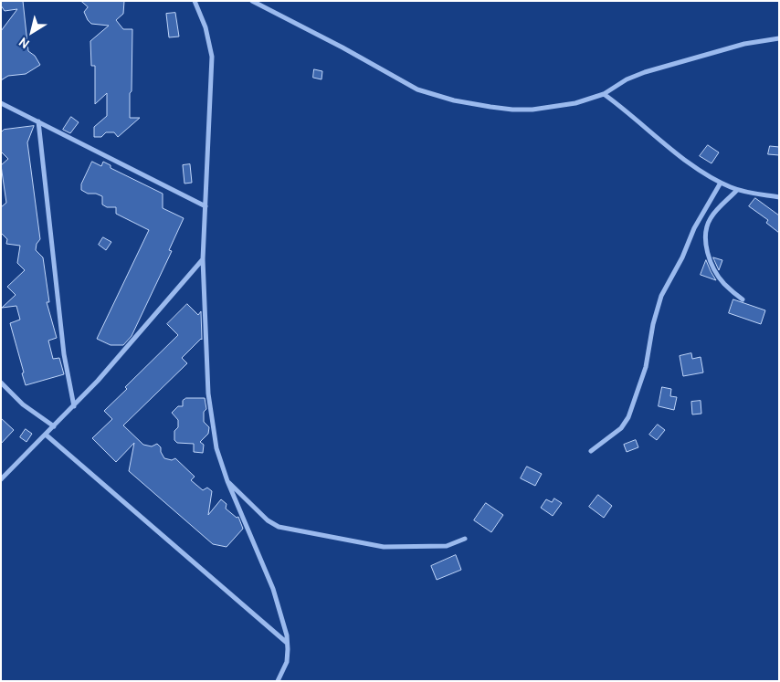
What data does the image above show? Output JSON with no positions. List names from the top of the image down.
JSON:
{
  "north": "bottom left"
}
